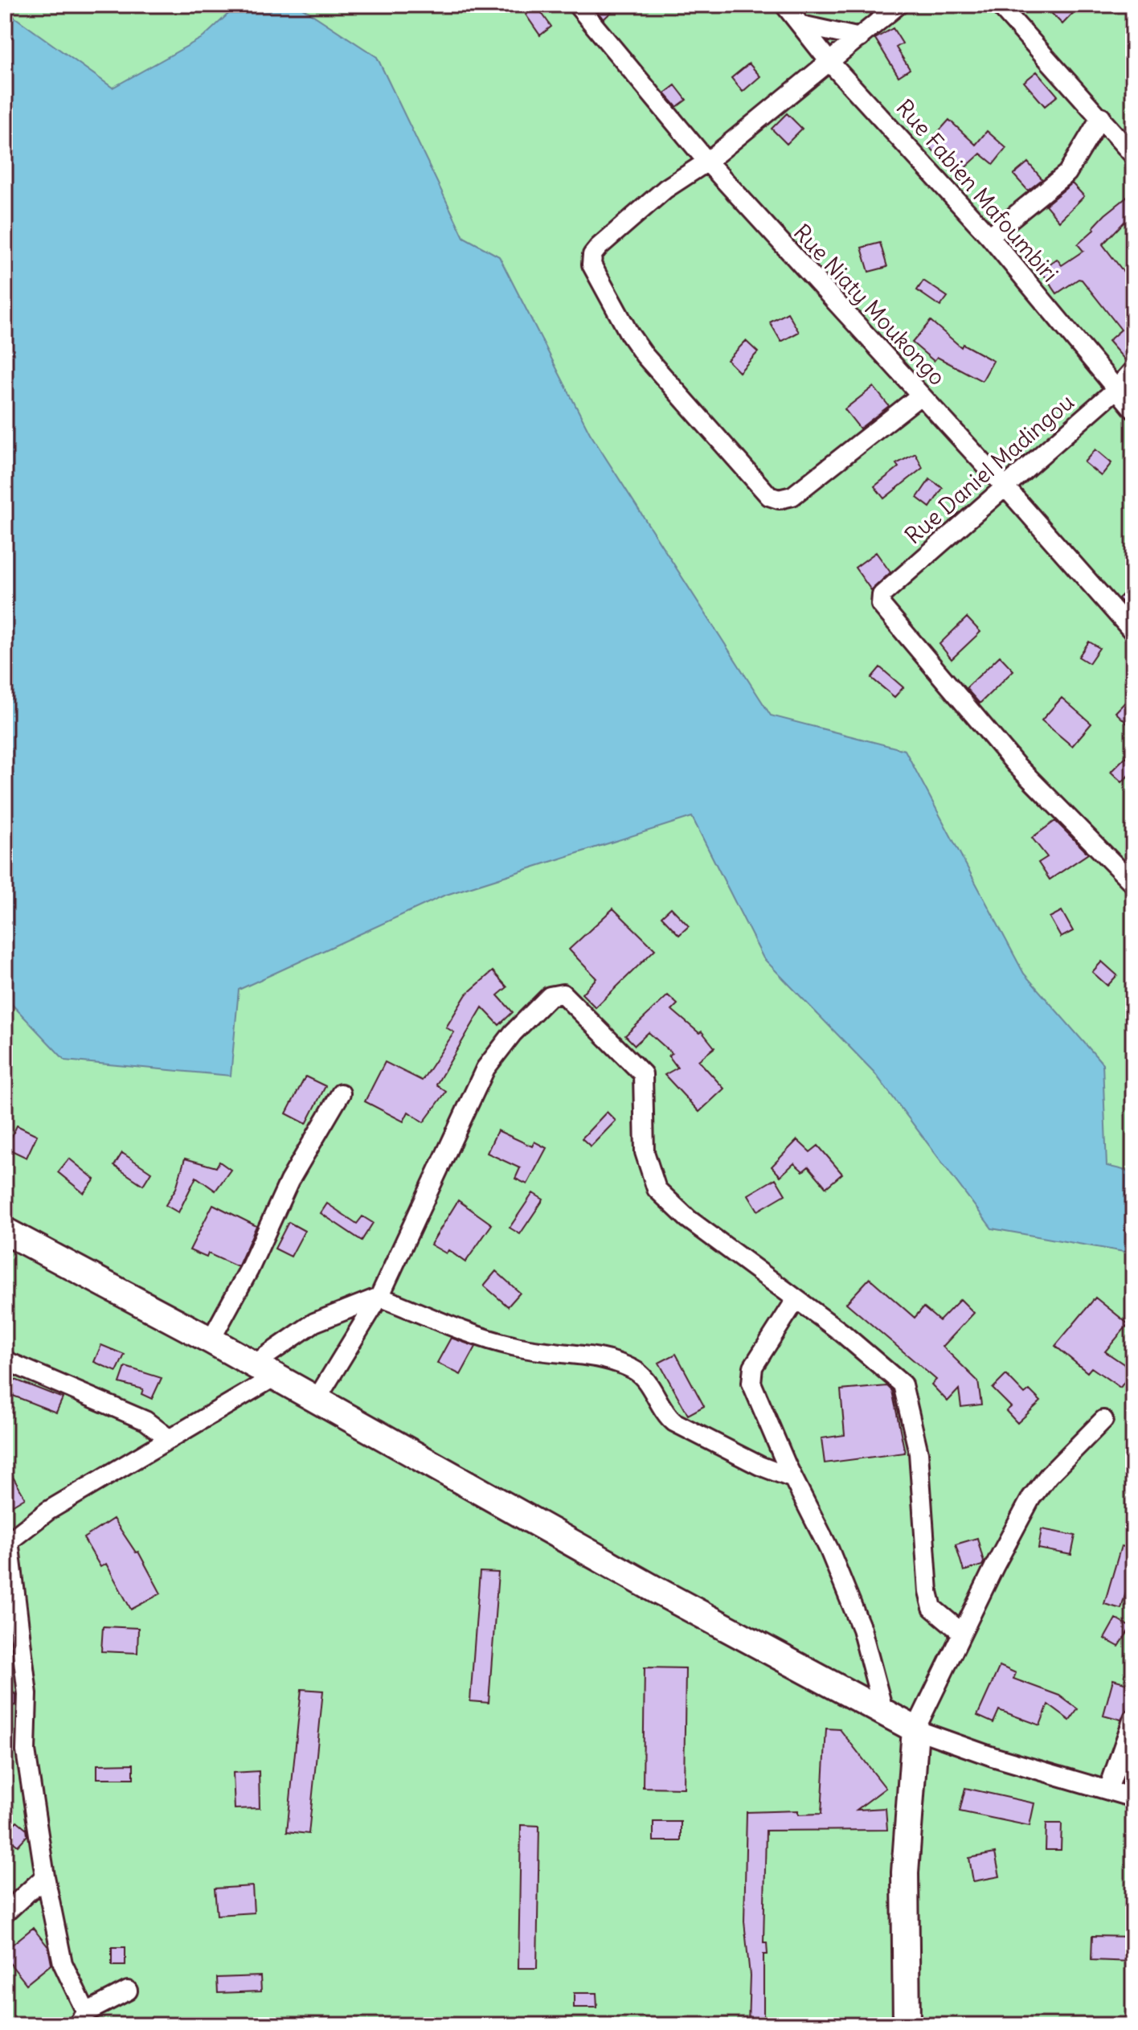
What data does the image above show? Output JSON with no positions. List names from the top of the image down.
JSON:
{
  "streets": {
    "street": ["Rue Fabien Mafoumbiri", "Rue Niaty Moukongo", "Rue Daniel Madingou"]
  },
  "crossings": [
    ["Rue Fabien Mafoumbiri", "Rue Daniel Madingou"],
    ["Rue Niaty Moukongo", "Rue Daniel Madingou"]
  ]
}
